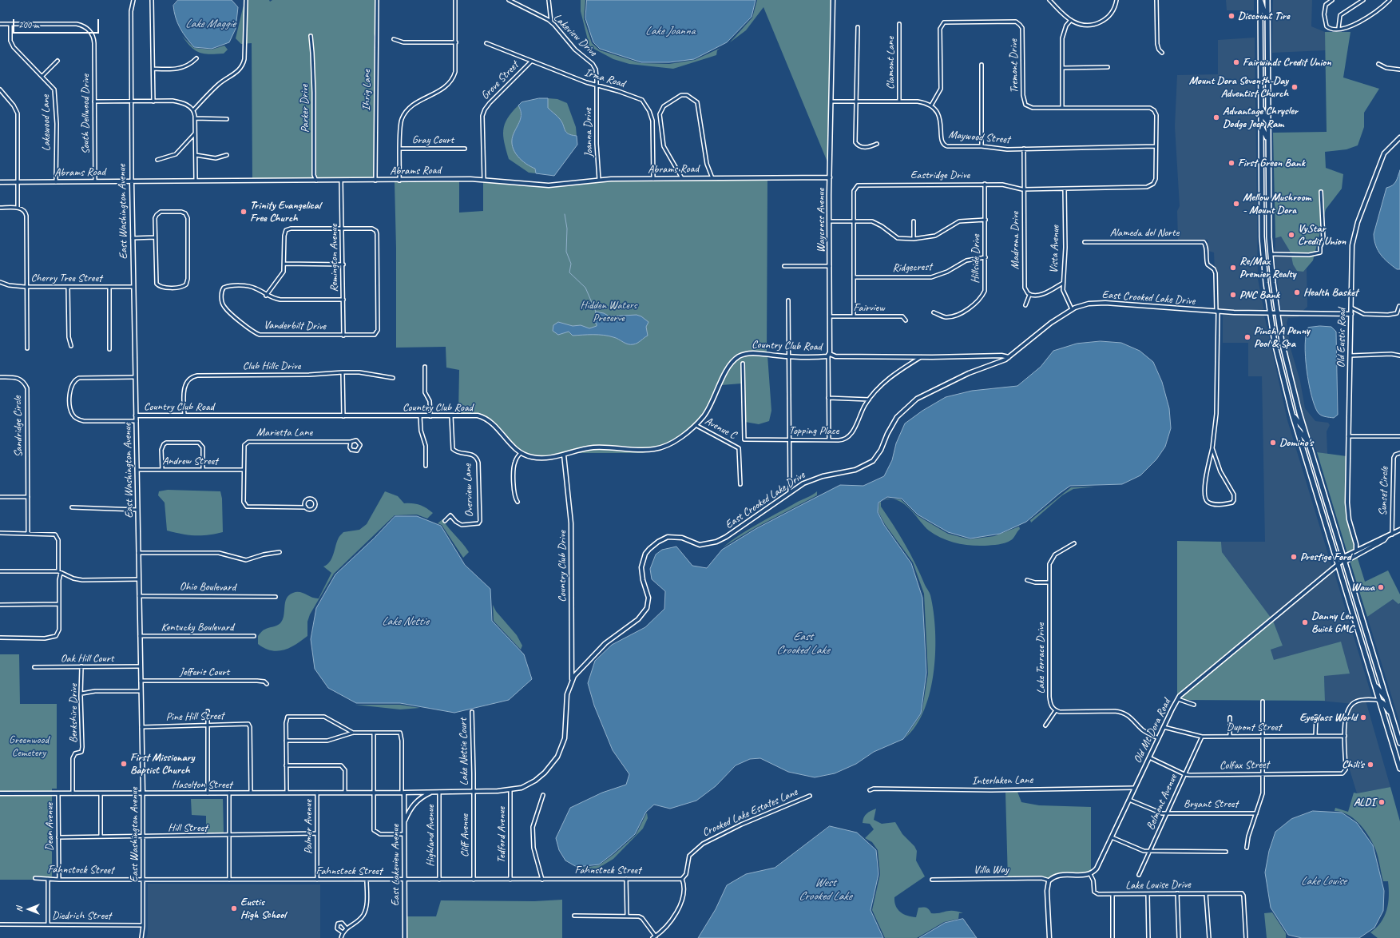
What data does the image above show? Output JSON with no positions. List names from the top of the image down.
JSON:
{
  "streets": {
    "street": [
      "Lakeview Drive",
      "Clamont Lane",
      "Tremont Drive",
      "Irma Road",
      "Grove Street",
      "Ihrig Lane",
      "Parker Drive",
      "South Dellwood Drive",
      "Lakewood Lane",
      "Joanna Drive",
      "Maywood Street",
      "Gray Court",
      "Abrams Road",
      "Eastridge Drive",
      "East Washington Avenue",
      "Waycross Avenue",
      "Alameda del Norte",
      "Madrona Drive",
      "Vista Avenue",
      "Remington Avenue",
      "Hillside Drive",
      "Ridgecrest",
      "Cherry Tree Street",
      "East Crooked Lake Drive",
      "Fairview",
      "Vanderbilt Drive",
      "Old Eustis Road",
      "Country Club Road",
      "Club Hills Drive",
      "Sandridge Circle",
      "Avenue C",
      "Topping Place",
      "Marietta Lane",
      "Andrew Street",
      "Overview Lane",
      "Sunset Circle",
      "Country Club Drive",
      "Ohio Boulevard",
      "Kentucky Boulevard",
      "Oak Hill Court",
      "Lake Terrace Drive",
      "Jefferis Court",
      "Berkshire Drive",
      "Pine Hill Street",
      "Dupont Street",
      "Old Mt Dora Road",
      "Lake Nettie Court",
      "Colfax Street",
      "Interlaken Lane",
      "Haselton Street",
      "Belmont Avenue",
      "Bryant Street",
      "Crooked Lake Estates Lane",
      "Dean Avenue",
      "Palmer Avenue",
      "Hill Street",
      "Tedford Avenue",
      "Highland Avenue",
      "Cliff Avenue",
      "East Lakeview Avenue",
      "Fahnstock Street",
      "Villa Way",
      "Lake Louise Drive",
      "Diedrich Street"
    ]
  },
  "crossings": [
    ["Lakeview Drive", "Irma Road"],
    ["Lakeview Drive", "Joanna Drive"],
    ["Tremont Drive", "Maywood Street"],
    ["Tremont Drive", "Eastridge Drive"],
    ["Irma Road", "Grove Street"],
    ["Irma Road", "Joanna Drive"],
    ["Irma Road", "Abrams Road"],
    ["Grove Street", "Abrams Road"],
    ["Ihrig Lane", "Abrams Road"],
    ["Parker Drive", "Abrams Road"],
    ["South Dellwood Drive", "Lakewood Lane"],
    ["South Dellwood Drive", "Abrams Road"],
    ["Lakewood Lane", "Abrams Road"],
    ["Joanna Drive", "Abrams Road"],
    ["Maywood Street", "Madrona Drive"],
    ["Abrams Road", "East Washington Avenue"],
    ["Abrams Road", "Waycross Avenue"],
    ["Abrams Road", "Remington Avenue"],
    ["Eastridge Drive", "Madrona Drive"],
    ["Eastridge Drive", "Vista Avenue"],
    ["Eastridge Drive", "Hillside Drive"],
    ["Eastridge Drive", "Ridgecrest"],
    ["Eastridge Drive", "Fairview"],
    ["East Washington Avenue", "Cherry Tree Street"],
    ["East Washington Avenue", "Country Club Road"],
    ["East Washington Avenue", "Andrew Street"],
    ["East Washington Avenue", "Ohio Boulevard"],
    ["East Washington Avenue", "Kentucky Boulevard"],
    ["East Washington Avenue", "Oak Hill Court"],
    ["East Washington Avenue", "Jefferis Court"],
    ["East Washington Avenue", "Pine Hill Street"],
    ["East Washington Avenue", "Haselton Street"],
    ["East Washington Avenue", "Hill Street"],
    ["East Washington Avenue", "Fahnstock Street"],
    ["East Washington Avenue", "Diedrich Street"],
    ["Waycross Avenue", "Fairview"],
    ["Waycross Avenue", "Country Club Road"],
    ["Waycross Avenue", "Topping Place"],
    ["Alameda del Norte", "East Crooked Lake Drive"],
    ["Vista Avenue", "East Crooked Lake Drive"],
    ["Remington Avenue", "Vanderbilt Drive"],
    ["Hillside Drive", "Ridgecrest"],
    ["East Crooked Lake Drive", "Old Eustis Road"],
    ["East Crooked Lake Drive", "Country Club Road"],
    ["East Crooked Lake Drive", "Country Club Drive"],
    ["East Crooked Lake Drive", "Lake Nettie Court"],
    ["East Crooked Lake Drive", "Haselton Street"],
    ["East Crooked Lake Drive", "Tedford Avenue"],
    ["East Crooked Lake Drive", "Highland Avenue"],
    ["East Crooked Lake Drive", "Cliff Avenue"],
    ["East Crooked Lake Drive", "East Lakeview Avenue"],
    ["Country Club Road", "Club Hills Drive"],
    ["Country Club Road", "Avenue C"],
    ["Country Club Road", "Topping Place"],
    ["Country Club Road", "Overview Lane"],
    ["Country Club Road", "Country Club Drive"],
    ["Marietta Lane", "Andrew Street"],
    ["Oak Hill Court", "Berkshire Drive"],
    ["Berkshire Drive", "Haselton Street"],
    ["Pine Hill Street", "Haselton Street"],
    ["Dupont Street", "Old Mt Dora Road"],
    ["Dupont Street", "Colfax Street"],
    ["Dupont Street", "Belmont Avenue"],
    ["Old Mt Dora Road", "Colfax Street"],
    ["Old Mt Dora Road", "Interlaken Lane"],
    ["Old Mt Dora Road", "Bryant Street"],
    ["Old Mt Dora Road", "Lake Louise Drive"],
    ["Lake Nettie Court", "Cliff Avenue"],
    ["Colfax Street", "Belmont Avenue"],
    ["Haselton Street", "Dean Avenue"],
    ["Haselton Street", "Palmer Avenue"],
    ["Haselton Street", "East Lakeview Avenue"],
    ["Belmont Avenue", "Bryant Street"],
    ["Crooked Lake Estates Lane", "Fahnstock Street"],
    ["Dean Avenue", "Hill Street"],
    ["Dean Avenue", "Fahnstock Street"],
    ["Palmer Avenue", "Hill Street"],
    ["Palmer Avenue", "Fahnstock Street"],
    ["Tedford Avenue", "Fahnstock Street"],
    ["Highland Avenue", "Fahnstock Street"],
    ["Cliff Avenue", "Fahnstock Street"],
    ["East Lakeview Avenue", "Fahnstock Street"]
  ],
  "water": [
    "Lake Maggie",
    "Lake Joanna",
    "Lake Nettie",
    "East Crooked Lake",
    "Lake Louise",
    "West Crooked Lake"
  ],
  "parks": ["Hidden Waters Preserve", "Greenwood Cemetery"],
  "places": [
    "Discount Tire",
    "Fairwinds Credit Union",
    "Mount Dora Seventh-Day Adventist Church",
    "Advantage Chrysler Dodge Jeep Ram",
    "First Green Bank",
    "Mellow Mushroom - Mount Dora",
    "Trinity Evangelical Free Church",
    "VyStar Credit Union",
    "Re/Max Premier Realty",
    "Health Basket",
    "PNC Bank",
    "Pinch A Penny Pool & Spa",
    "Domino's",
    "Prestige Ford",
    "Wawa",
    "Danny Len Buick GMC",
    "Eyeglass World",
    "First Missionary Baptist Church",
    "Chili's",
    "ALDI",
    "Eustis High School"
  ],
  "scale_bar": "200 m",
  "north": "left"
}
